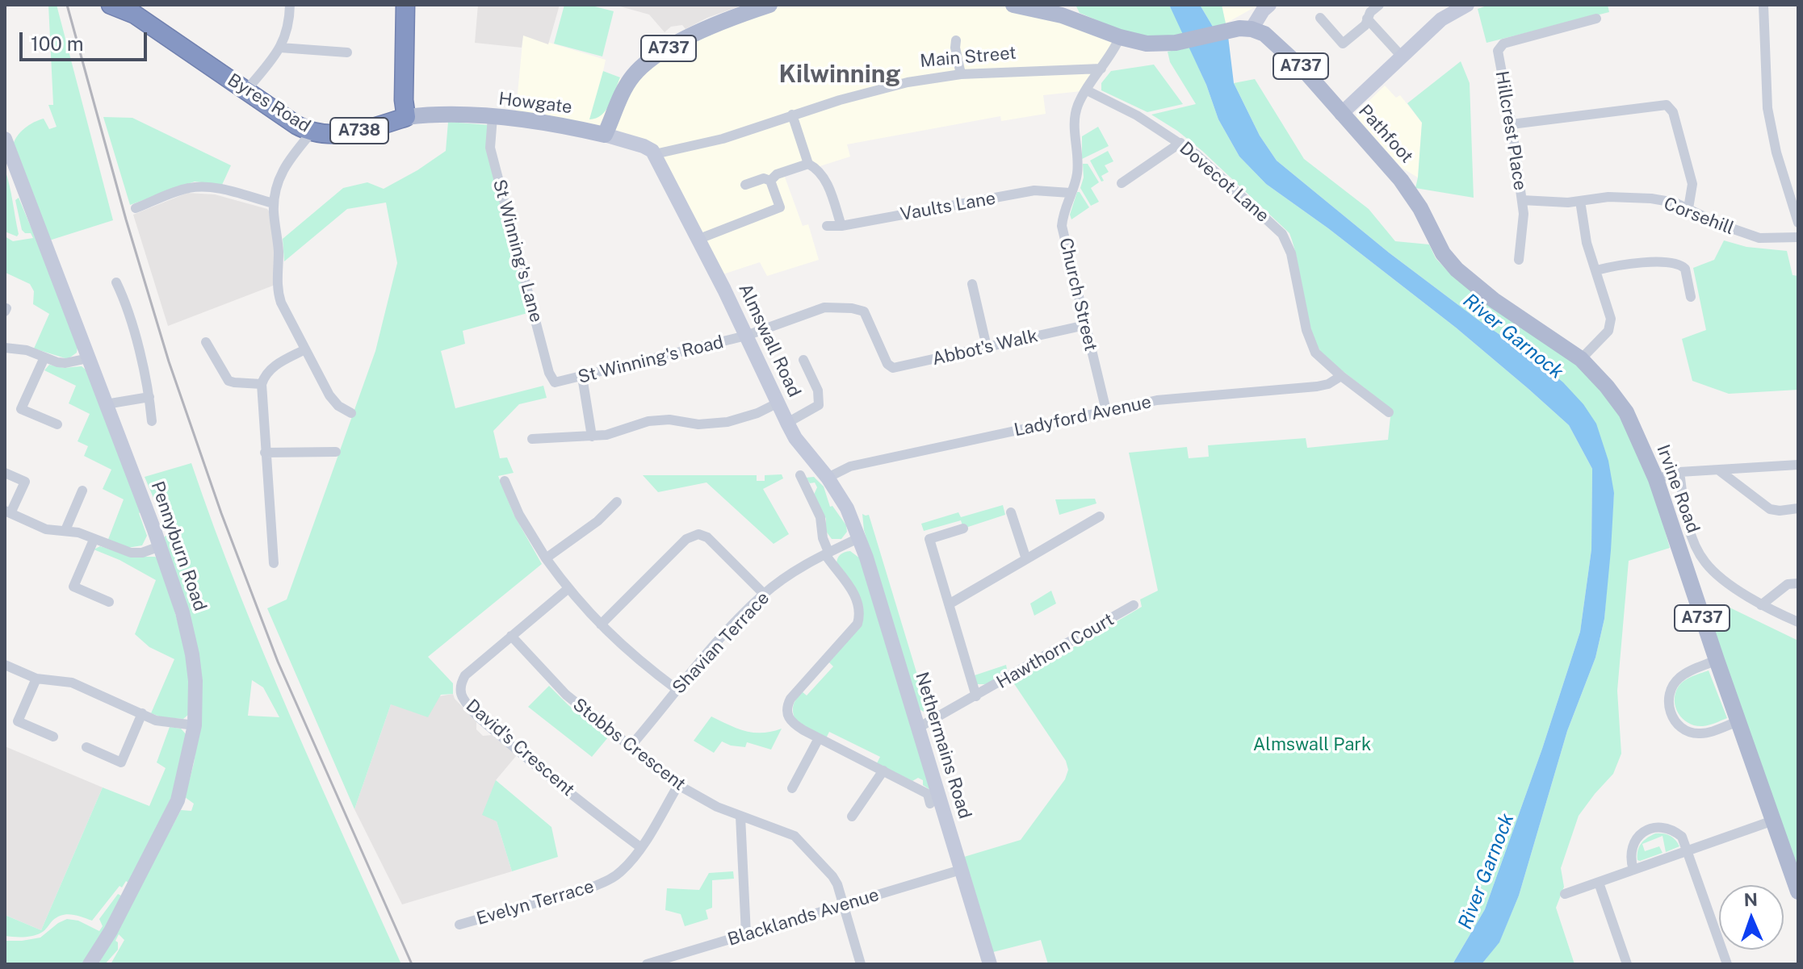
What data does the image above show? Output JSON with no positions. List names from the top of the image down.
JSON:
{
  "streets": {
    "highway": ["Byres Road", "A738"],
    "main road": [
      "A737",
      "Howgate",
      "Pathfoot",
      "Almswall Road",
      "Irvine Road",
      "Pennyburn Road",
      "Nethermains Road"
    ],
    "street": [
      "Main Street",
      "Hillcrest Place",
      "Dovecot Lane",
      "Vaults Lane",
      "Corsehill",
      "St Winning's Lane",
      "Church Street",
      "Abbot's Walk",
      "St Winning's Road",
      "Ladyford Avenue",
      "Shavian Terrace",
      "Hawthorn Court",
      "Stobbs Crescent",
      "David's Crescent",
      "Evelyn Terrace",
      "Blacklands Avenue"
    ]
  },
  "crossings": [
    ["A737", "Howgate"],
    ["A737", "Pathfoot"],
    ["Main Street", "Howgate"],
    ["Main Street", "Church Street"],
    ["Main Street", "Almswall Road"],
    ["Byres Road", "Howgate"],
    ["Howgate", "St Winning's Lane"],
    ["Howgate", "Almswall Road"],
    ["Hillcrest Place", "Corsehill"],
    ["Pathfoot", "Irvine Road"],
    ["Dovecot Lane", "Church Street"],
    ["Dovecot Lane", "Ladyford Avenue"],
    ["Vaults Lane", "Church Street"],
    ["St Winning's Lane", "St Winning's Road"],
    ["Church Street", "Abbot's Walk"],
    ["Church Street", "Ladyford Avenue"],
    ["Almswall Road", "St Winning's Road"],
    ["Almswall Road", "Ladyford Avenue"],
    ["Almswall Road", "Shavian Terrace"],
    ["Almswall Road", "Nethermains Road"],
    ["Abbot's Walk", "St Winning's Road"],
    ["Shavian Terrace", "Stobbs Crescent"],
    ["Shavian Terrace", "Nethermains Road"],
    ["Hawthorn Court", "Nethermains Road"],
    ["Stobbs Crescent", "David's Crescent"],
    ["Stobbs Crescent", "Evelyn Terrace"],
    ["Stobbs Crescent", "Blacklands Avenue"],
    ["Nethermains Road", "Blacklands Avenue"],
    ["David's Crescent", "Evelyn Terrace"]
  ],
  "districts": ["Kilwinning"],
  "water": ["River Garnock"],
  "parks": ["Almswall Park"],
  "scale_bar": "100 m",
  "north": "top"
}
